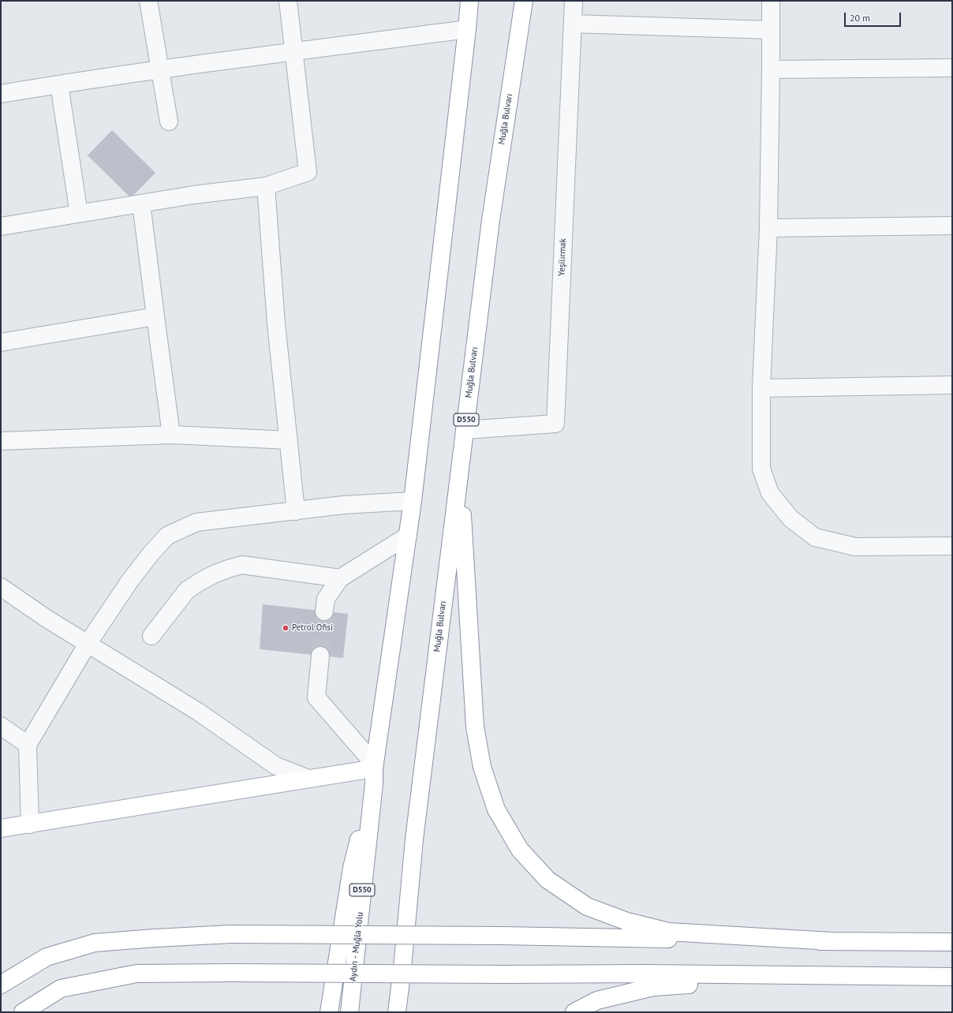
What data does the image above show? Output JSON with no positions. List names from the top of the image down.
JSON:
{
  "streets": {
    "main road": ["Muğla Bulvarı", "D550", "Aydın - Muğla Yolu"],
    "street": ["Yeşilırmak"]
  },
  "crossings": [
    ["Muğla Bulvarı", "Yeşilırmak"],
    ["D550", "Aydın - Muğla Yolu"]
  ],
  "places": ["Petrol Ofisi"],
  "scale_bar": "20 m"
}
